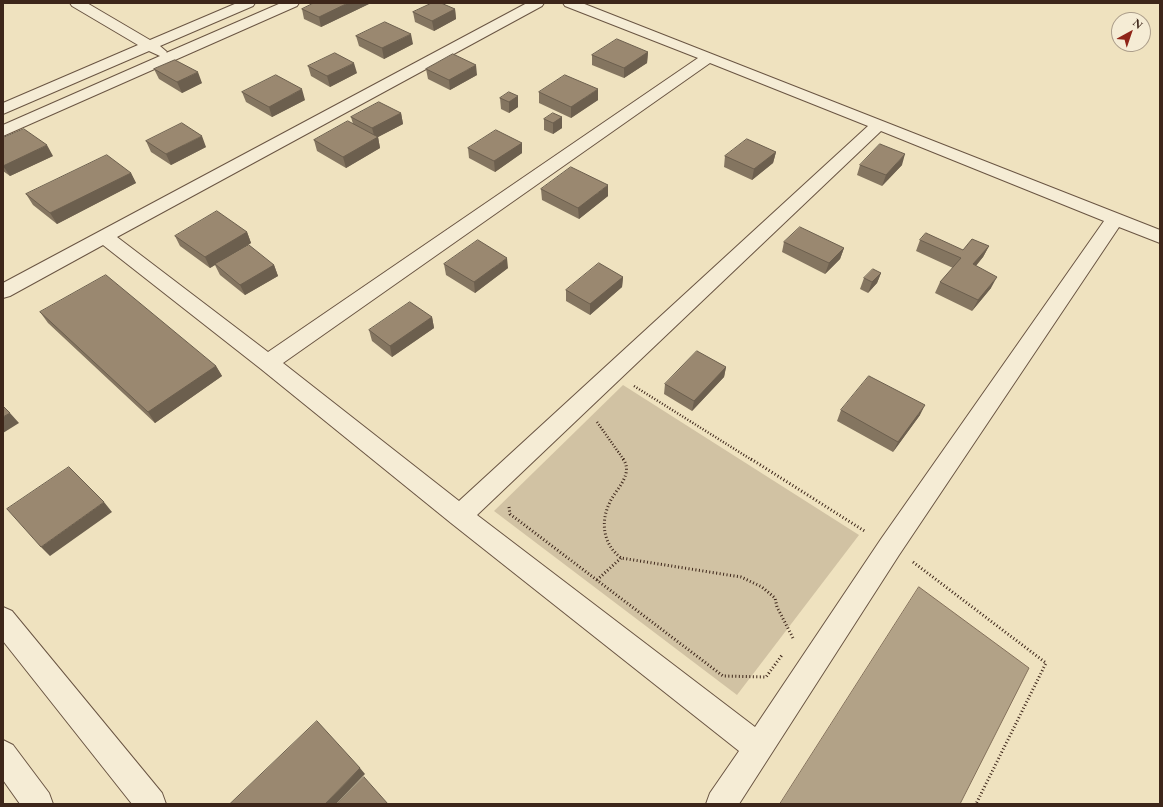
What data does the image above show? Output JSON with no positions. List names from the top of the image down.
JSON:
{
  "north": "top right"
}
